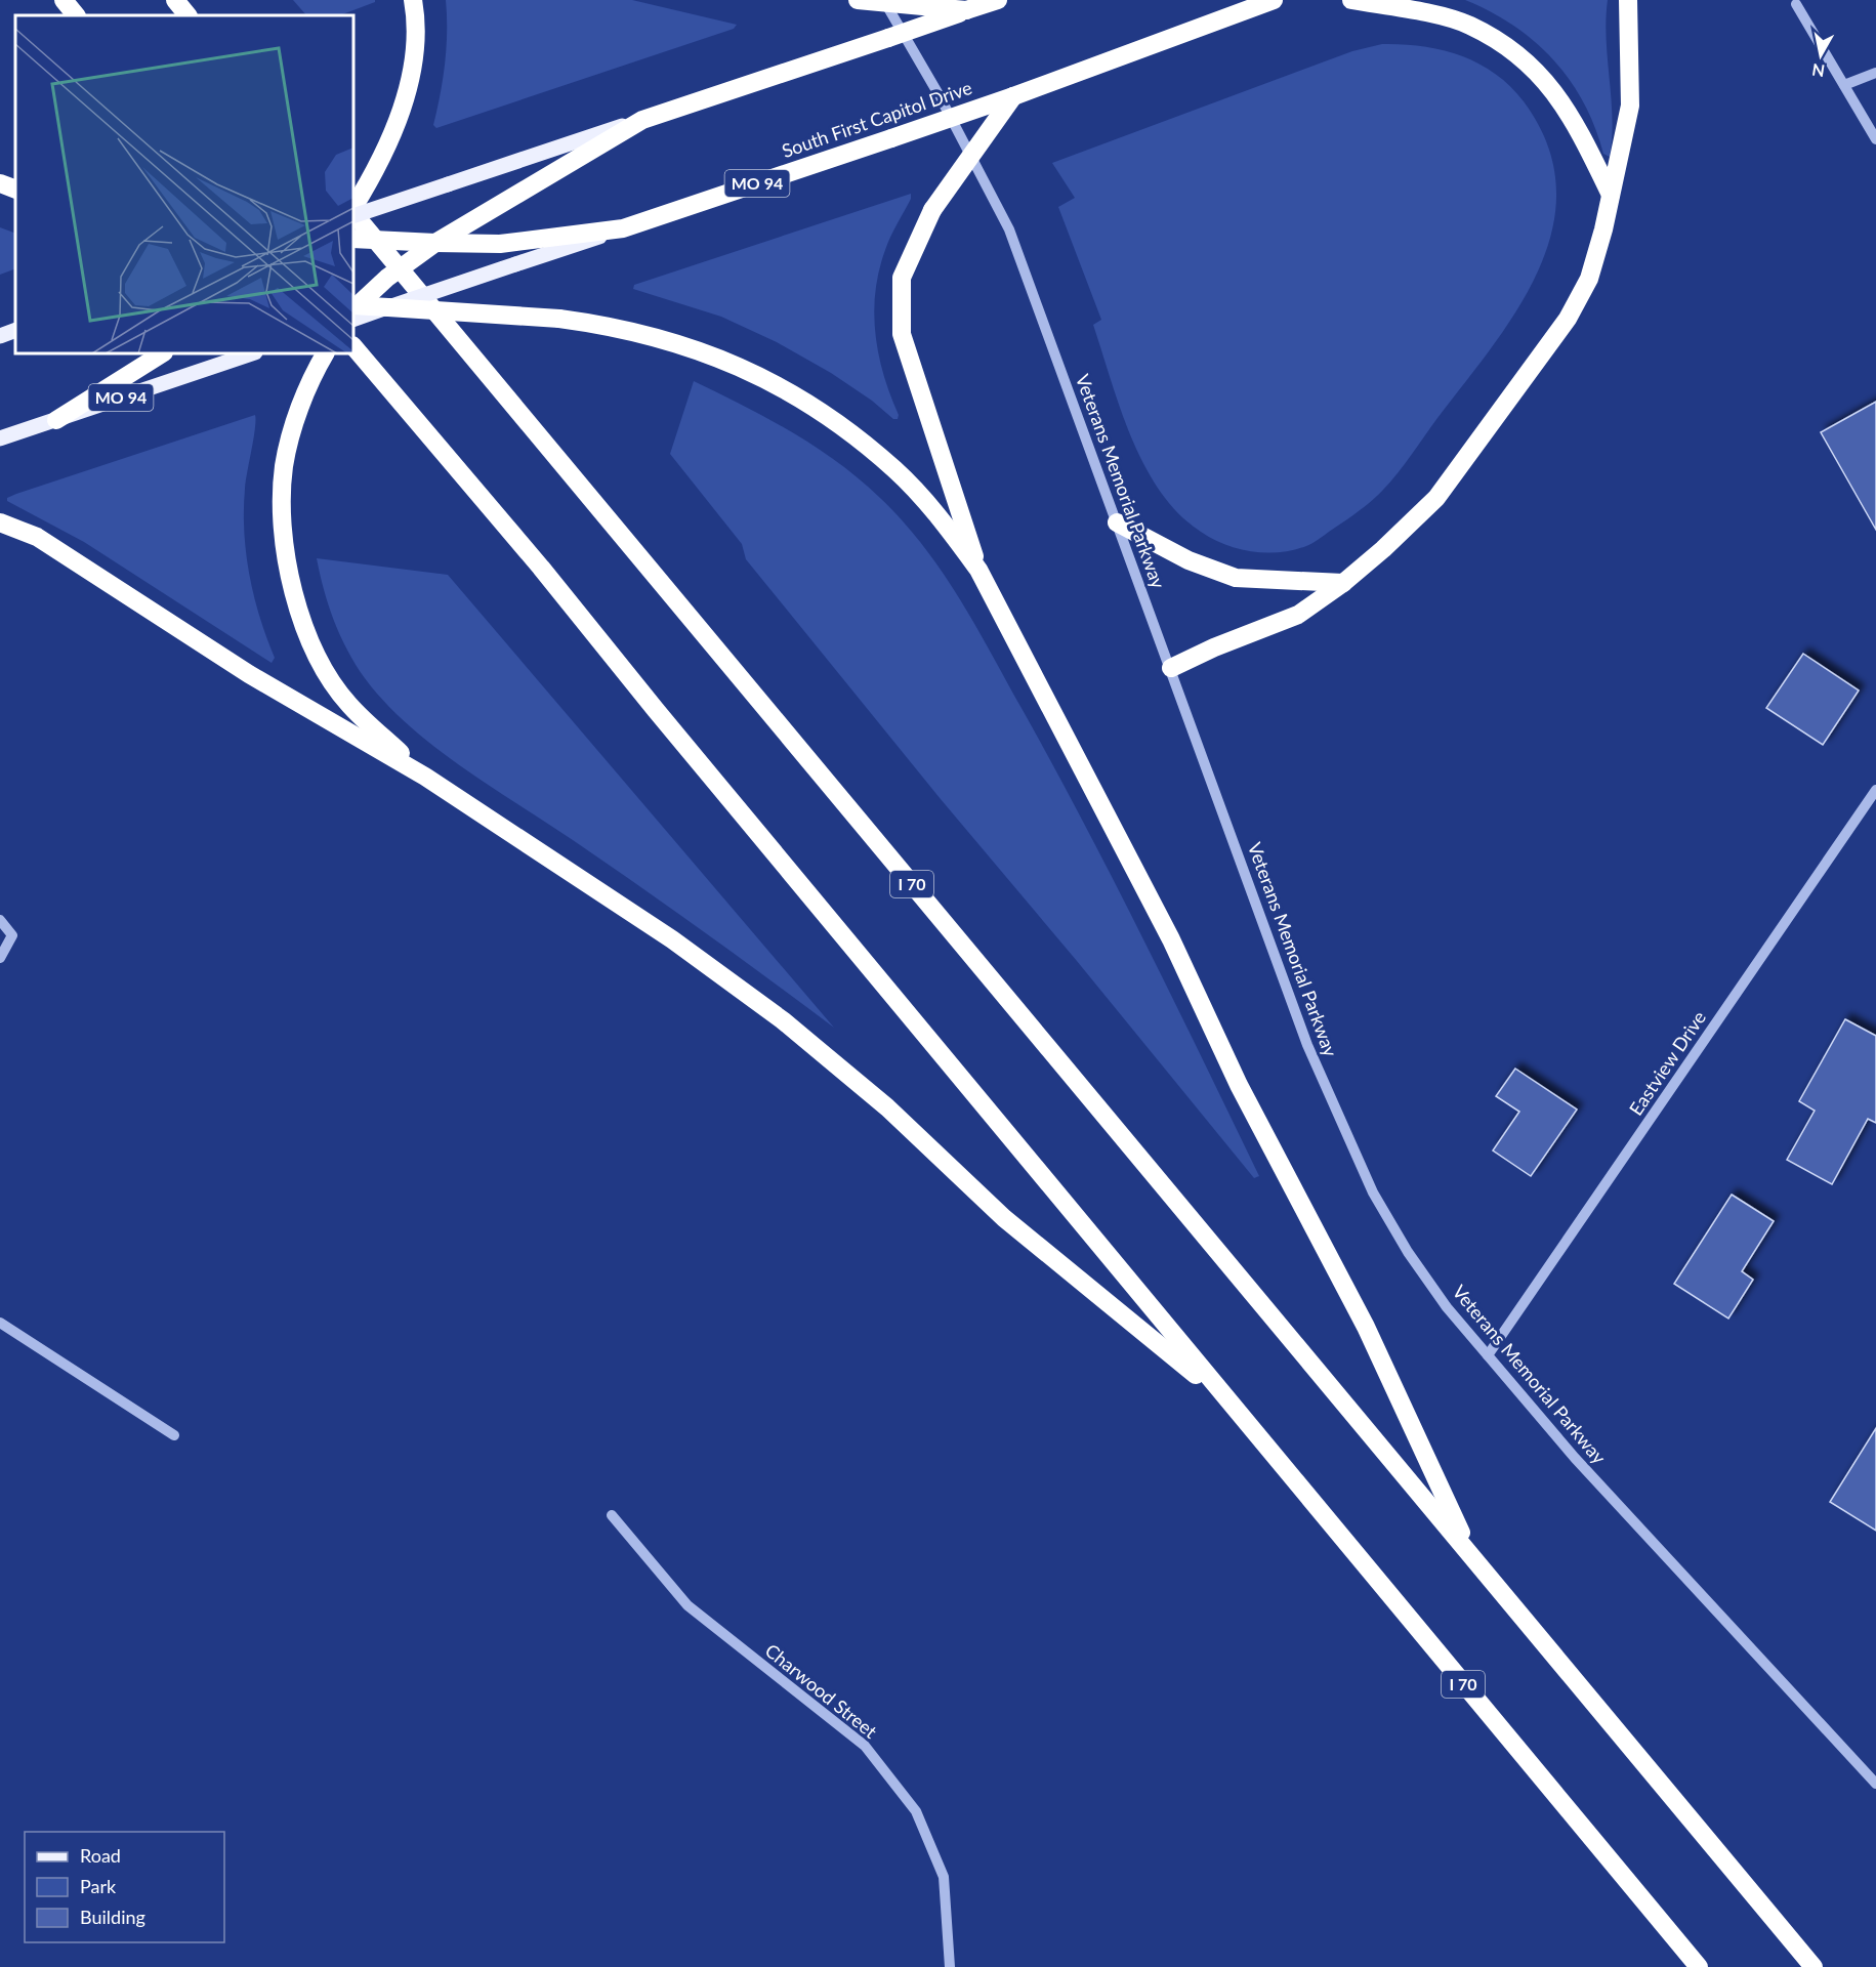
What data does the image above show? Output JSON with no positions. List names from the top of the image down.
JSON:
{
  "streets": {
    "highway": ["South First Capitol Drive", "MO 94", "I 70"],
    "street": ["Veterans Memorial Parkway", "Eastview Drive", "Charwood Street"]
  },
  "crossings": [
    ["Veterans Memorial Parkway", "Eastview Drive"]
  ],
  "legend": ["Road", "Park", "Building"],
  "north": "bottom"
}
